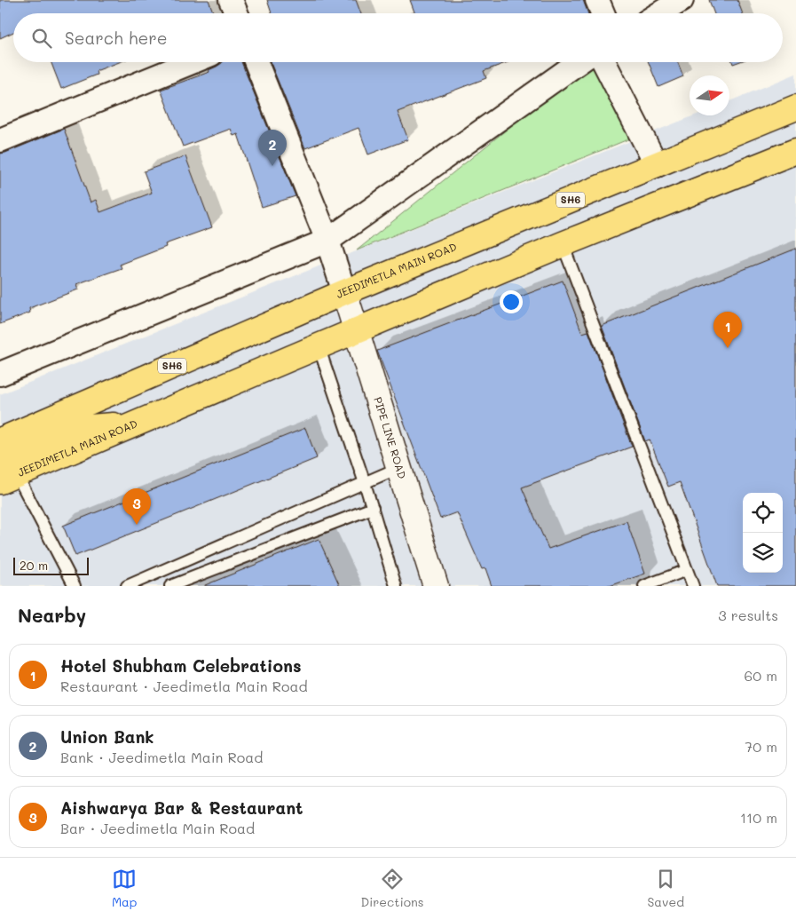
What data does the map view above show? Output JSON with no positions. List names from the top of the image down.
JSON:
{
  "streets": {
    "main road": ["SH6", "JEEDIMETLA MAIN ROAD"],
    "street": ["PIPE LINE ROAD"]
  },
  "crossings": [
    ["JEEDIMETLA MAIN ROAD", "PIPE LINE ROAD"]
  ],
  "scale_bar": "20 m",
  "north": "right",
  "page": {
    "search": "Search here",
    "pins": ["2", "1", "3"],
    "scale": "20 m",
    "heading": ["Nearby", "3 results"],
    "list": [
      {
        "mark": "1",
        "name": "Hotel Shubham Celebrations",
        "note": "Restaurant · Jeedimetla Main Road",
        "value": "60 m"
      },
      {
        "mark": "2",
        "name": "Union Bank",
        "note": "Bank · Jeedimetla Main Road",
        "value": "70 m"
      },
      {
        "mark": "3",
        "name": "Aishwarya Bar & Restaurant",
        "note": "Bar · Jeedimetla Main Road",
        "value": "110 m"
      }
    ],
    "nav": ["Map", "Directions", "Saved"]
  }
}
